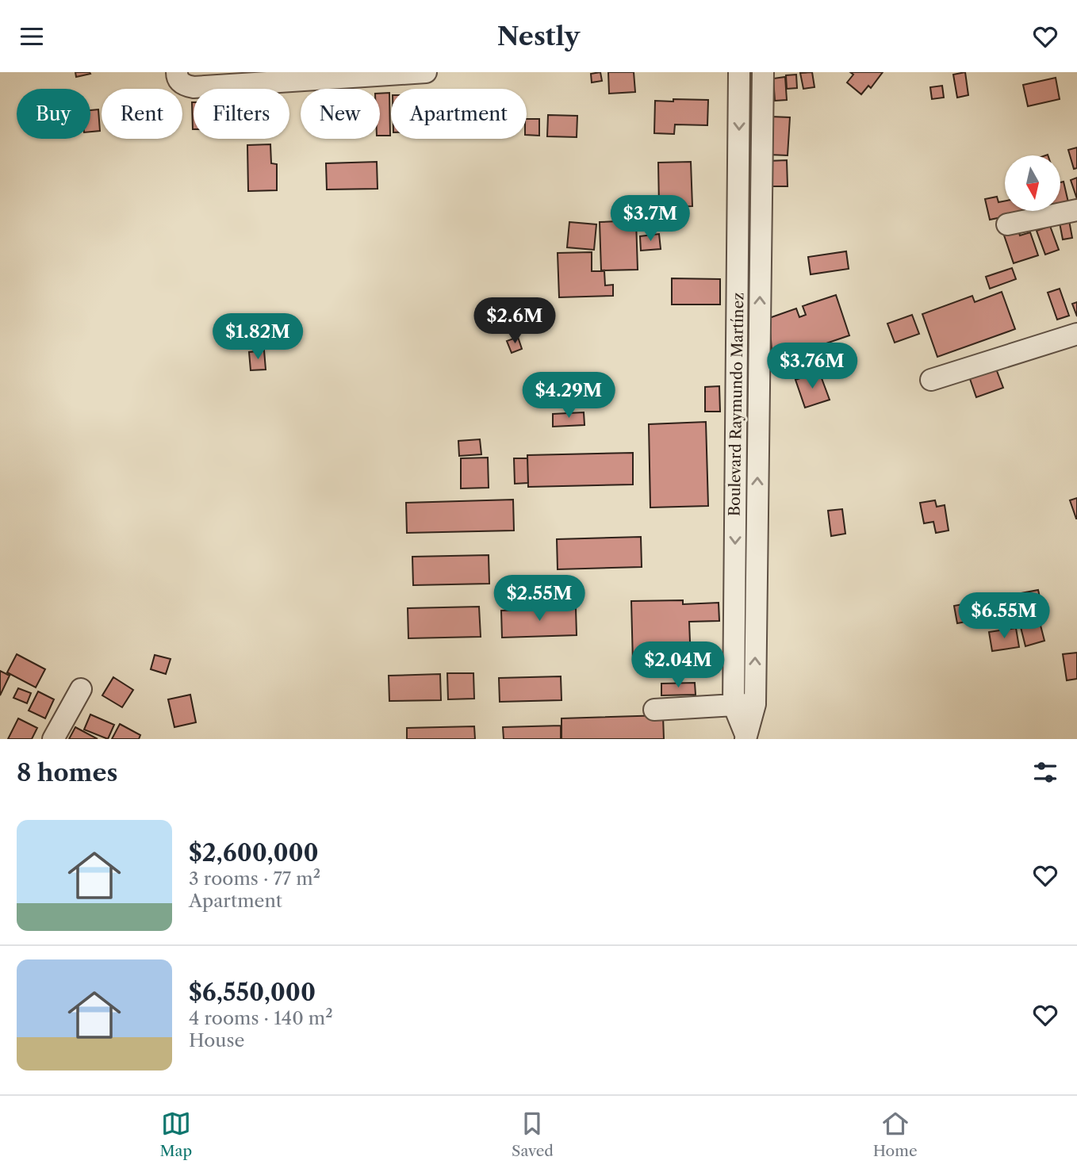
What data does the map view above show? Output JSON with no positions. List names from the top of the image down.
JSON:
{
  "streets": {
    "street": ["Boulevard Raymundo Martínez"]
  },
  "north": "bottom",
  "page": {
    "header": "Nestly",
    "chip": [
      "Buy",
      "Rent",
      "Filters",
      "New",
      "Apartment"
    ],
    "price": [
      "$3.7M",
      "$2.6M",
      "$1.82M",
      "$3.76M",
      "$4.29M",
      "$2.55M",
      "$6.55M",
      "$2.04M"
    ],
    "heading": "8 homes",
    "list": [
      {
        "name": "$2,600,000",
        "note": "3 rooms · 77 m² · Apartment"
      },
      {
        "name": "$6,550,000",
        "note": "4 rooms · 140 m² · House"
      }
    ],
    "tabs": ["Map", "Saved", "Home"]
  }
}
